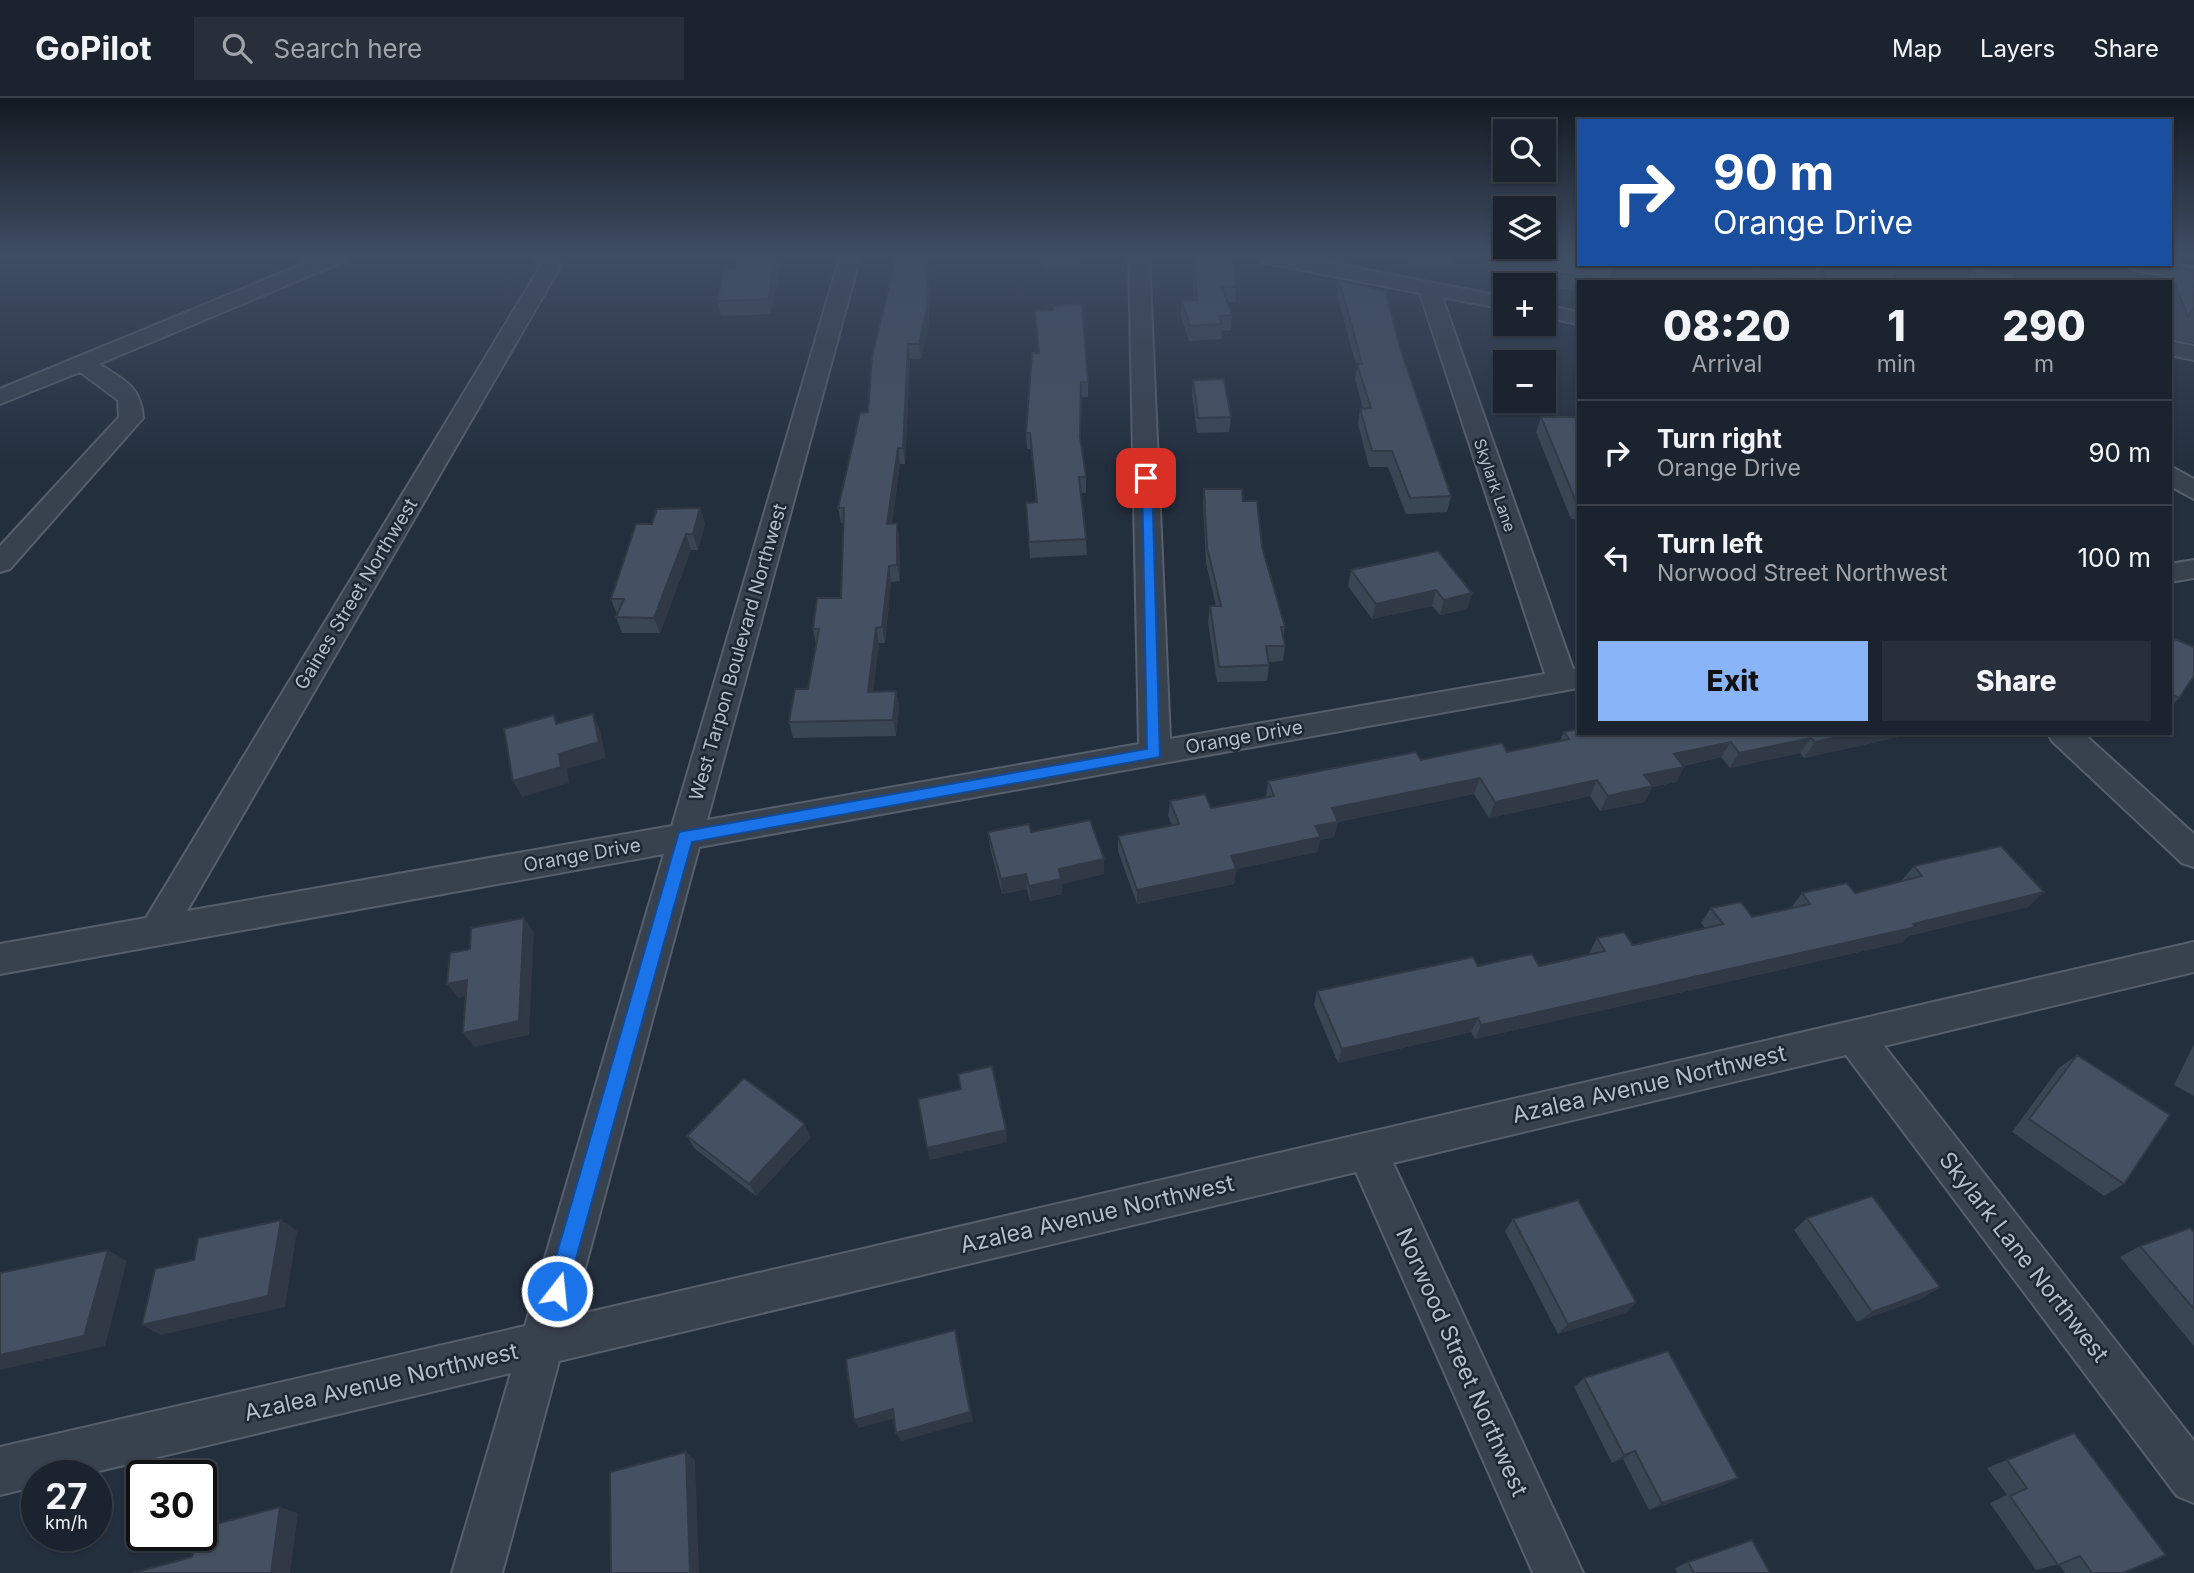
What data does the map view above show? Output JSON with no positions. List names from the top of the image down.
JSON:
{
  "streets": {
    "street": [
      "Skylark Lane",
      "Gaines Street Northwest",
      "West Tarpon Boulevard Northwest",
      "Orange Drive",
      "Azalea Avenue Northwest",
      "Skylark Lane Northwest",
      "Norwood Street Northwest"
    ]
  },
  "crossings": [
    ["Skylark Lane", "Orange Drive"],
    ["Gaines Street Northwest", "Orange Drive"],
    ["West Tarpon Boulevard Northwest", "Orange Drive"],
    ["West Tarpon Boulevard Northwest", "Azalea Avenue Northwest"],
    ["Azalea Avenue Northwest", "Skylark Lane Northwest"],
    ["Azalea Avenue Northwest", "Norwood Street Northwest"]
  ],
  "page": {
    "header": "GoPilot",
    "search": "Search here",
    "nav": ["Map", "Layers", "Share"],
    "map_buttons": ["+", "−"],
    "turn": ["90 m", "Orange Drive"],
    "eta": [
      "08:20",
      "Arrival",
      "1",
      "min",
      "290",
      "m"
    ],
    "list": [
      {
        "name": "Turn right",
        "note": "Orange Drive",
        "value": "90 m"
      },
      {
        "name": "Turn left",
        "note": "Norwood Street Northwest",
        "value": "100 m"
      }
    ],
    "buttons": ["Exit", "Share"],
    "speed": "27 km/h",
    "limit": "30"
  }
}
